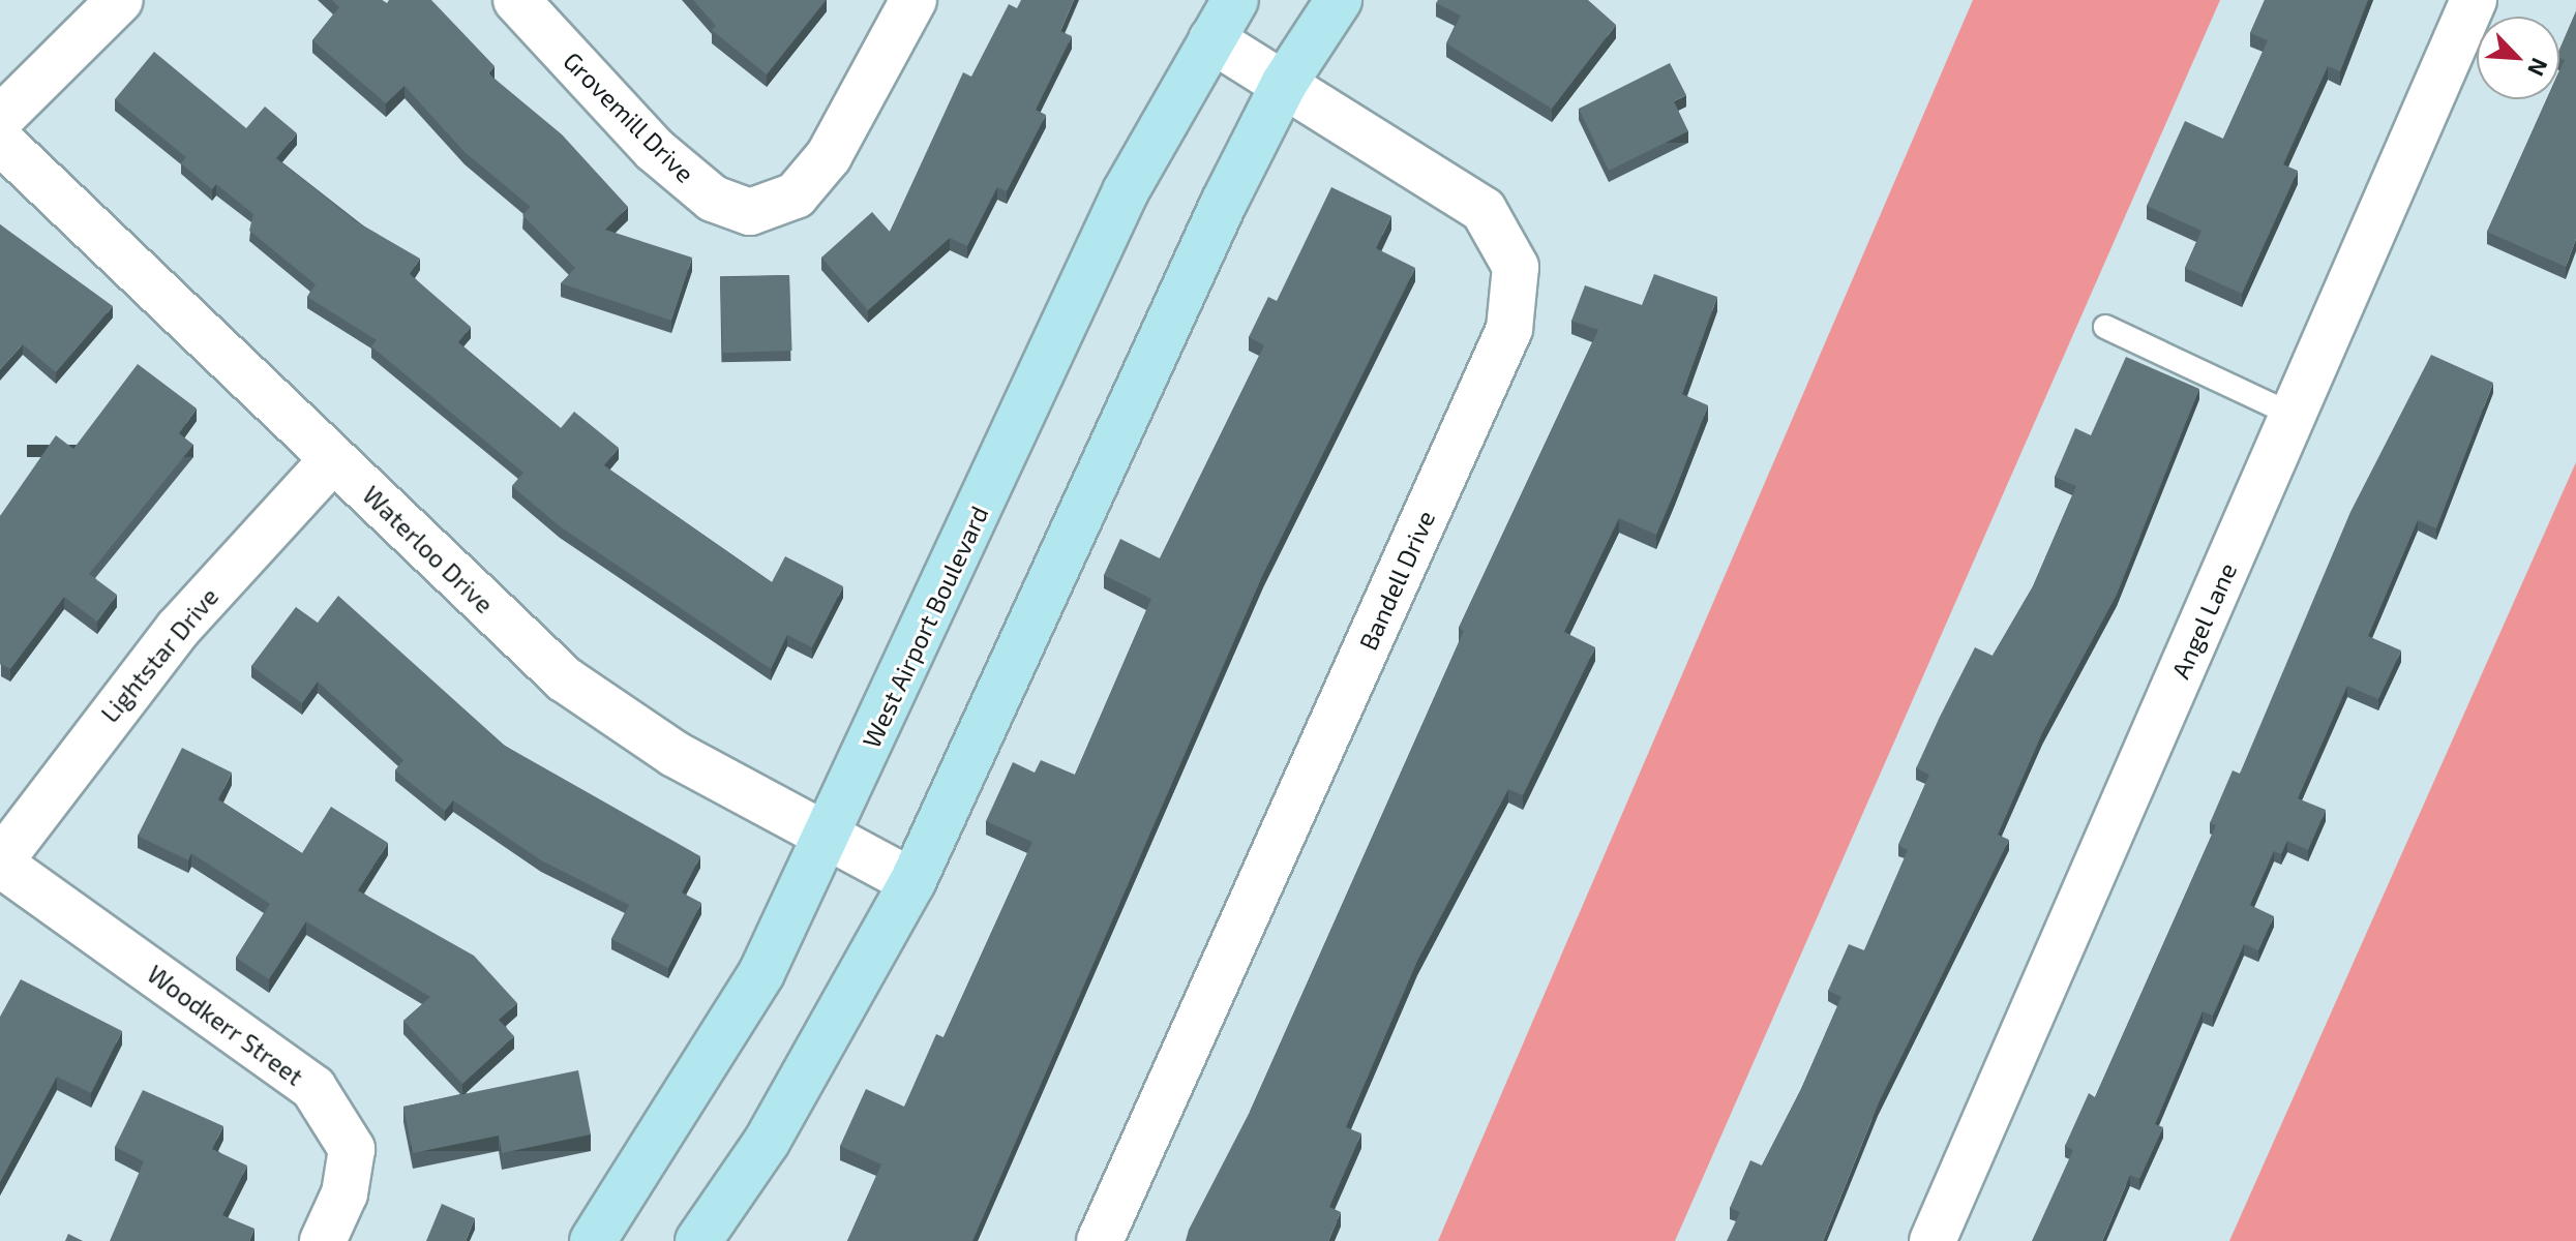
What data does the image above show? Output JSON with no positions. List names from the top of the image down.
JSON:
{
  "streets": {
    "main road": ["West Airport Boulevard"],
    "street": [
      "Grovemill Drive",
      "Waterloo Drive",
      "Bandell Drive",
      "Angel Lane",
      "Lightstar Drive",
      "Woodkerr Street"
    ]
  },
  "crossings": [
    ["Waterloo Drive", "West Airport Boulevard"],
    ["Waterloo Drive", "Lightstar Drive"],
    ["Bandell Drive", "West Airport Boulevard"],
    ["Lightstar Drive", "Woodkerr Street"]
  ],
  "north": "bottom right"
}
